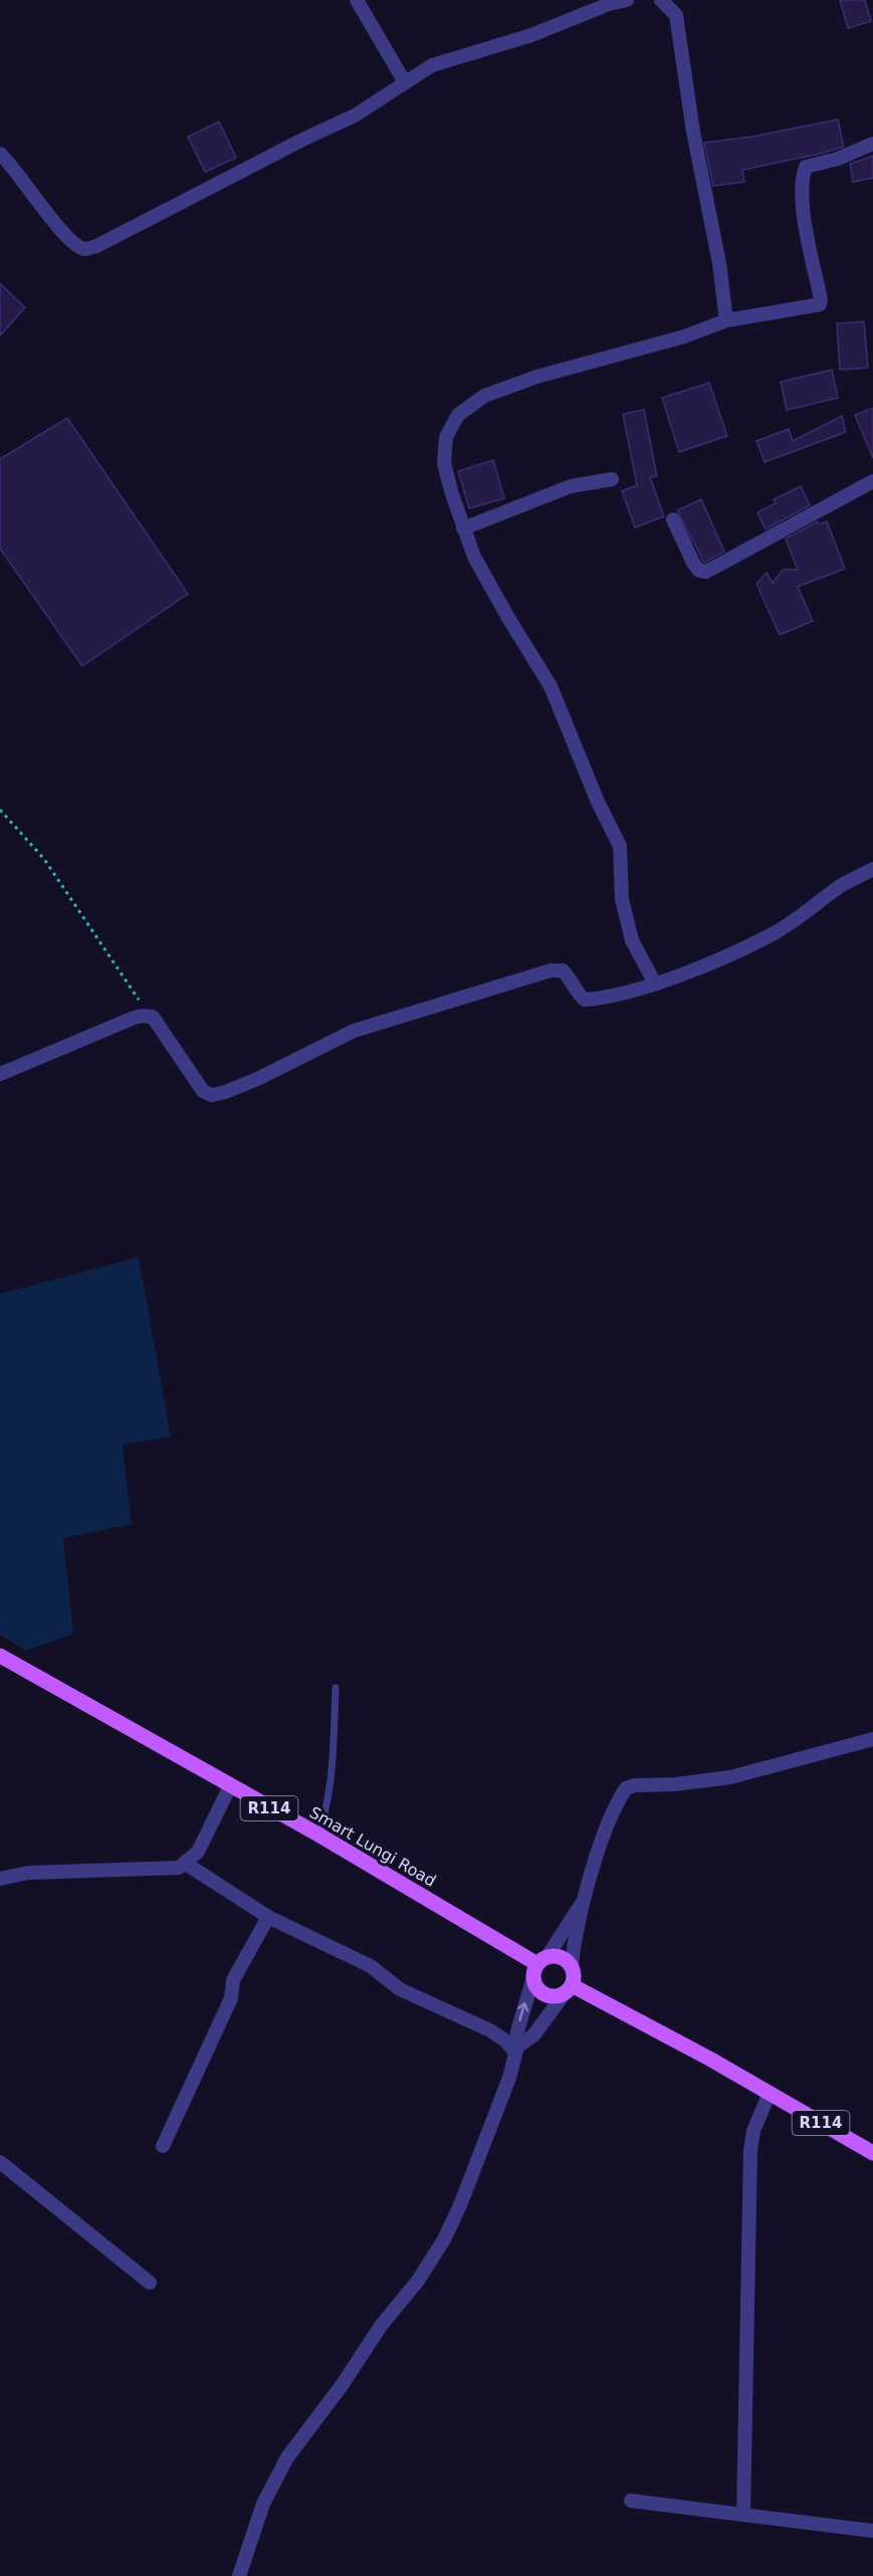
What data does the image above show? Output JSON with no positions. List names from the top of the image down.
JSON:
{
  "streets": {
    "main road": ["R114", "Smart Lungi Road"]
  },
  "crossings": [
    ["R114", "Smart Lungi Road"]
  ]
}
